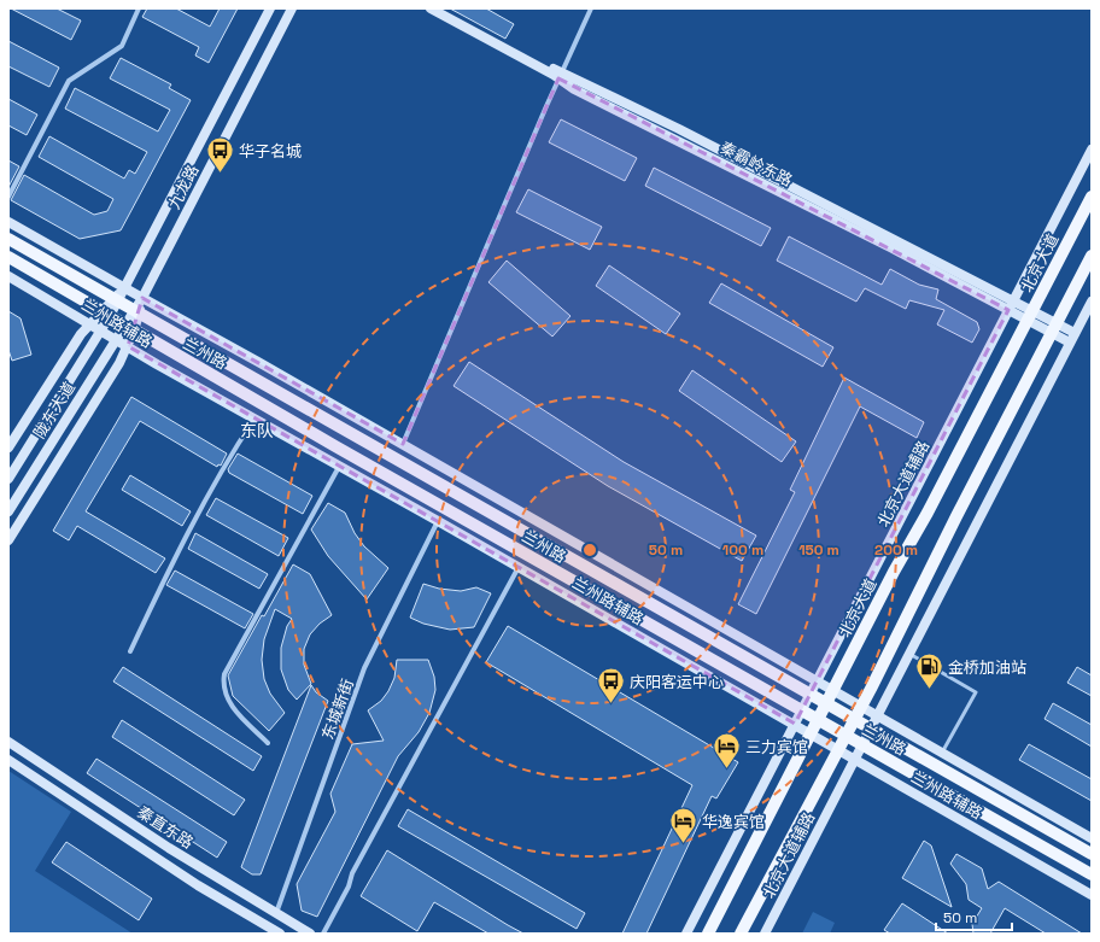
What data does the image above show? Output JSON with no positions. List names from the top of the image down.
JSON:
{
  "streets": {
    "main road": ["北京大道", "兰州路"],
    "street": [
      "秦霸岭东路",
      "九龙路",
      "兰州路辅路",
      "陇东大道",
      "北京大道辅路",
      "东城新街",
      "秦直东路"
    ]
  },
  "crossings": [
    ["秦霸岭东路", "北京大道"],
    ["秦霸岭东路", "北京大道辅路"],
    ["九龙路", "兰州路辅路"],
    ["九龙路", "兰州路"],
    ["九龙路", "陇东大道"],
    ["北京大道", "兰州路辅路"],
    ["北京大道", "兰州路"],
    ["兰州路辅路", "陇东大道"],
    ["兰州路辅路", "北京大道辅路"],
    ["兰州路辅路", "东城新街"],
    ["兰州路", "陇东大道"],
    ["兰州路", "北京大道辅路"],
    ["东城新街", "秦直东路"]
  ],
  "districts": ["东队"],
  "places": {
    "bus stop": ["华子名城", "庆阳客运中心"],
    "fuel station": ["金桥加油站"],
    "hotel": ["三力宾馆", "华逸宾馆"]
  },
  "scale_bar": "50 m",
  "rings": [
    "50 m",
    "100 m",
    "150 m",
    "200 m"
  ]
}
